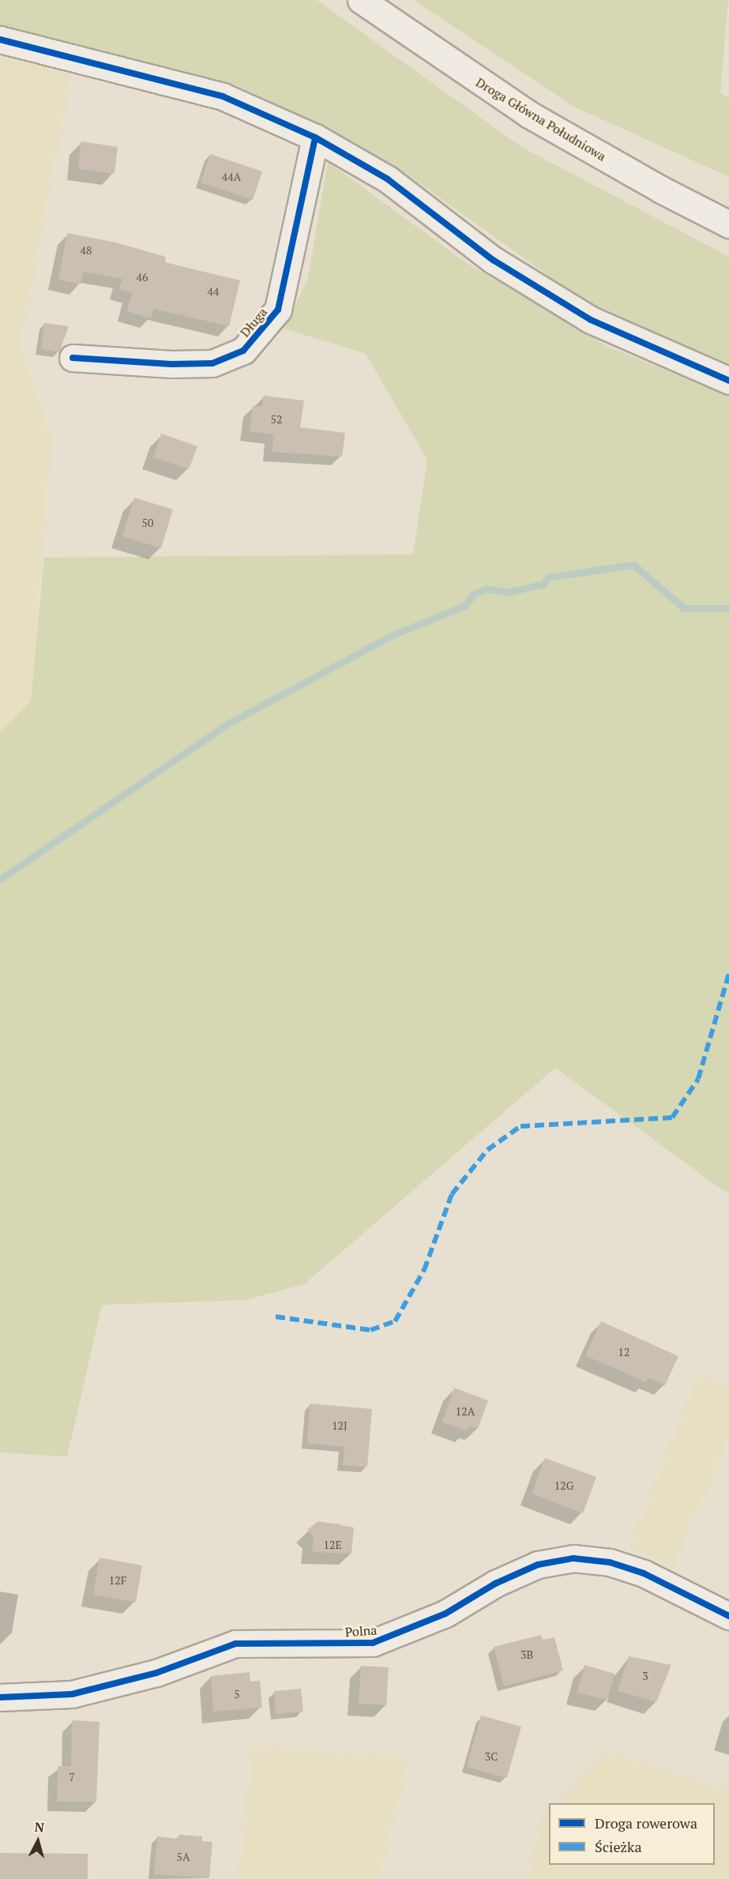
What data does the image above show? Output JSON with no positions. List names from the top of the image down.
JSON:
{
  "streets": {
    "street": ["Droga Główna Południowa", "Długa", "Polna"]
  },
  "house_numbers": [
    "44A",
    "48",
    "46",
    "44",
    "52",
    "50",
    "12",
    "12A",
    "12J",
    "12G",
    "12E",
    "12F",
    "3B",
    "3",
    "5",
    "3C",
    "7",
    "5A"
  ],
  "legend": ["Droga rowerowa", "Ścieżka"],
  "north": "top"
}
